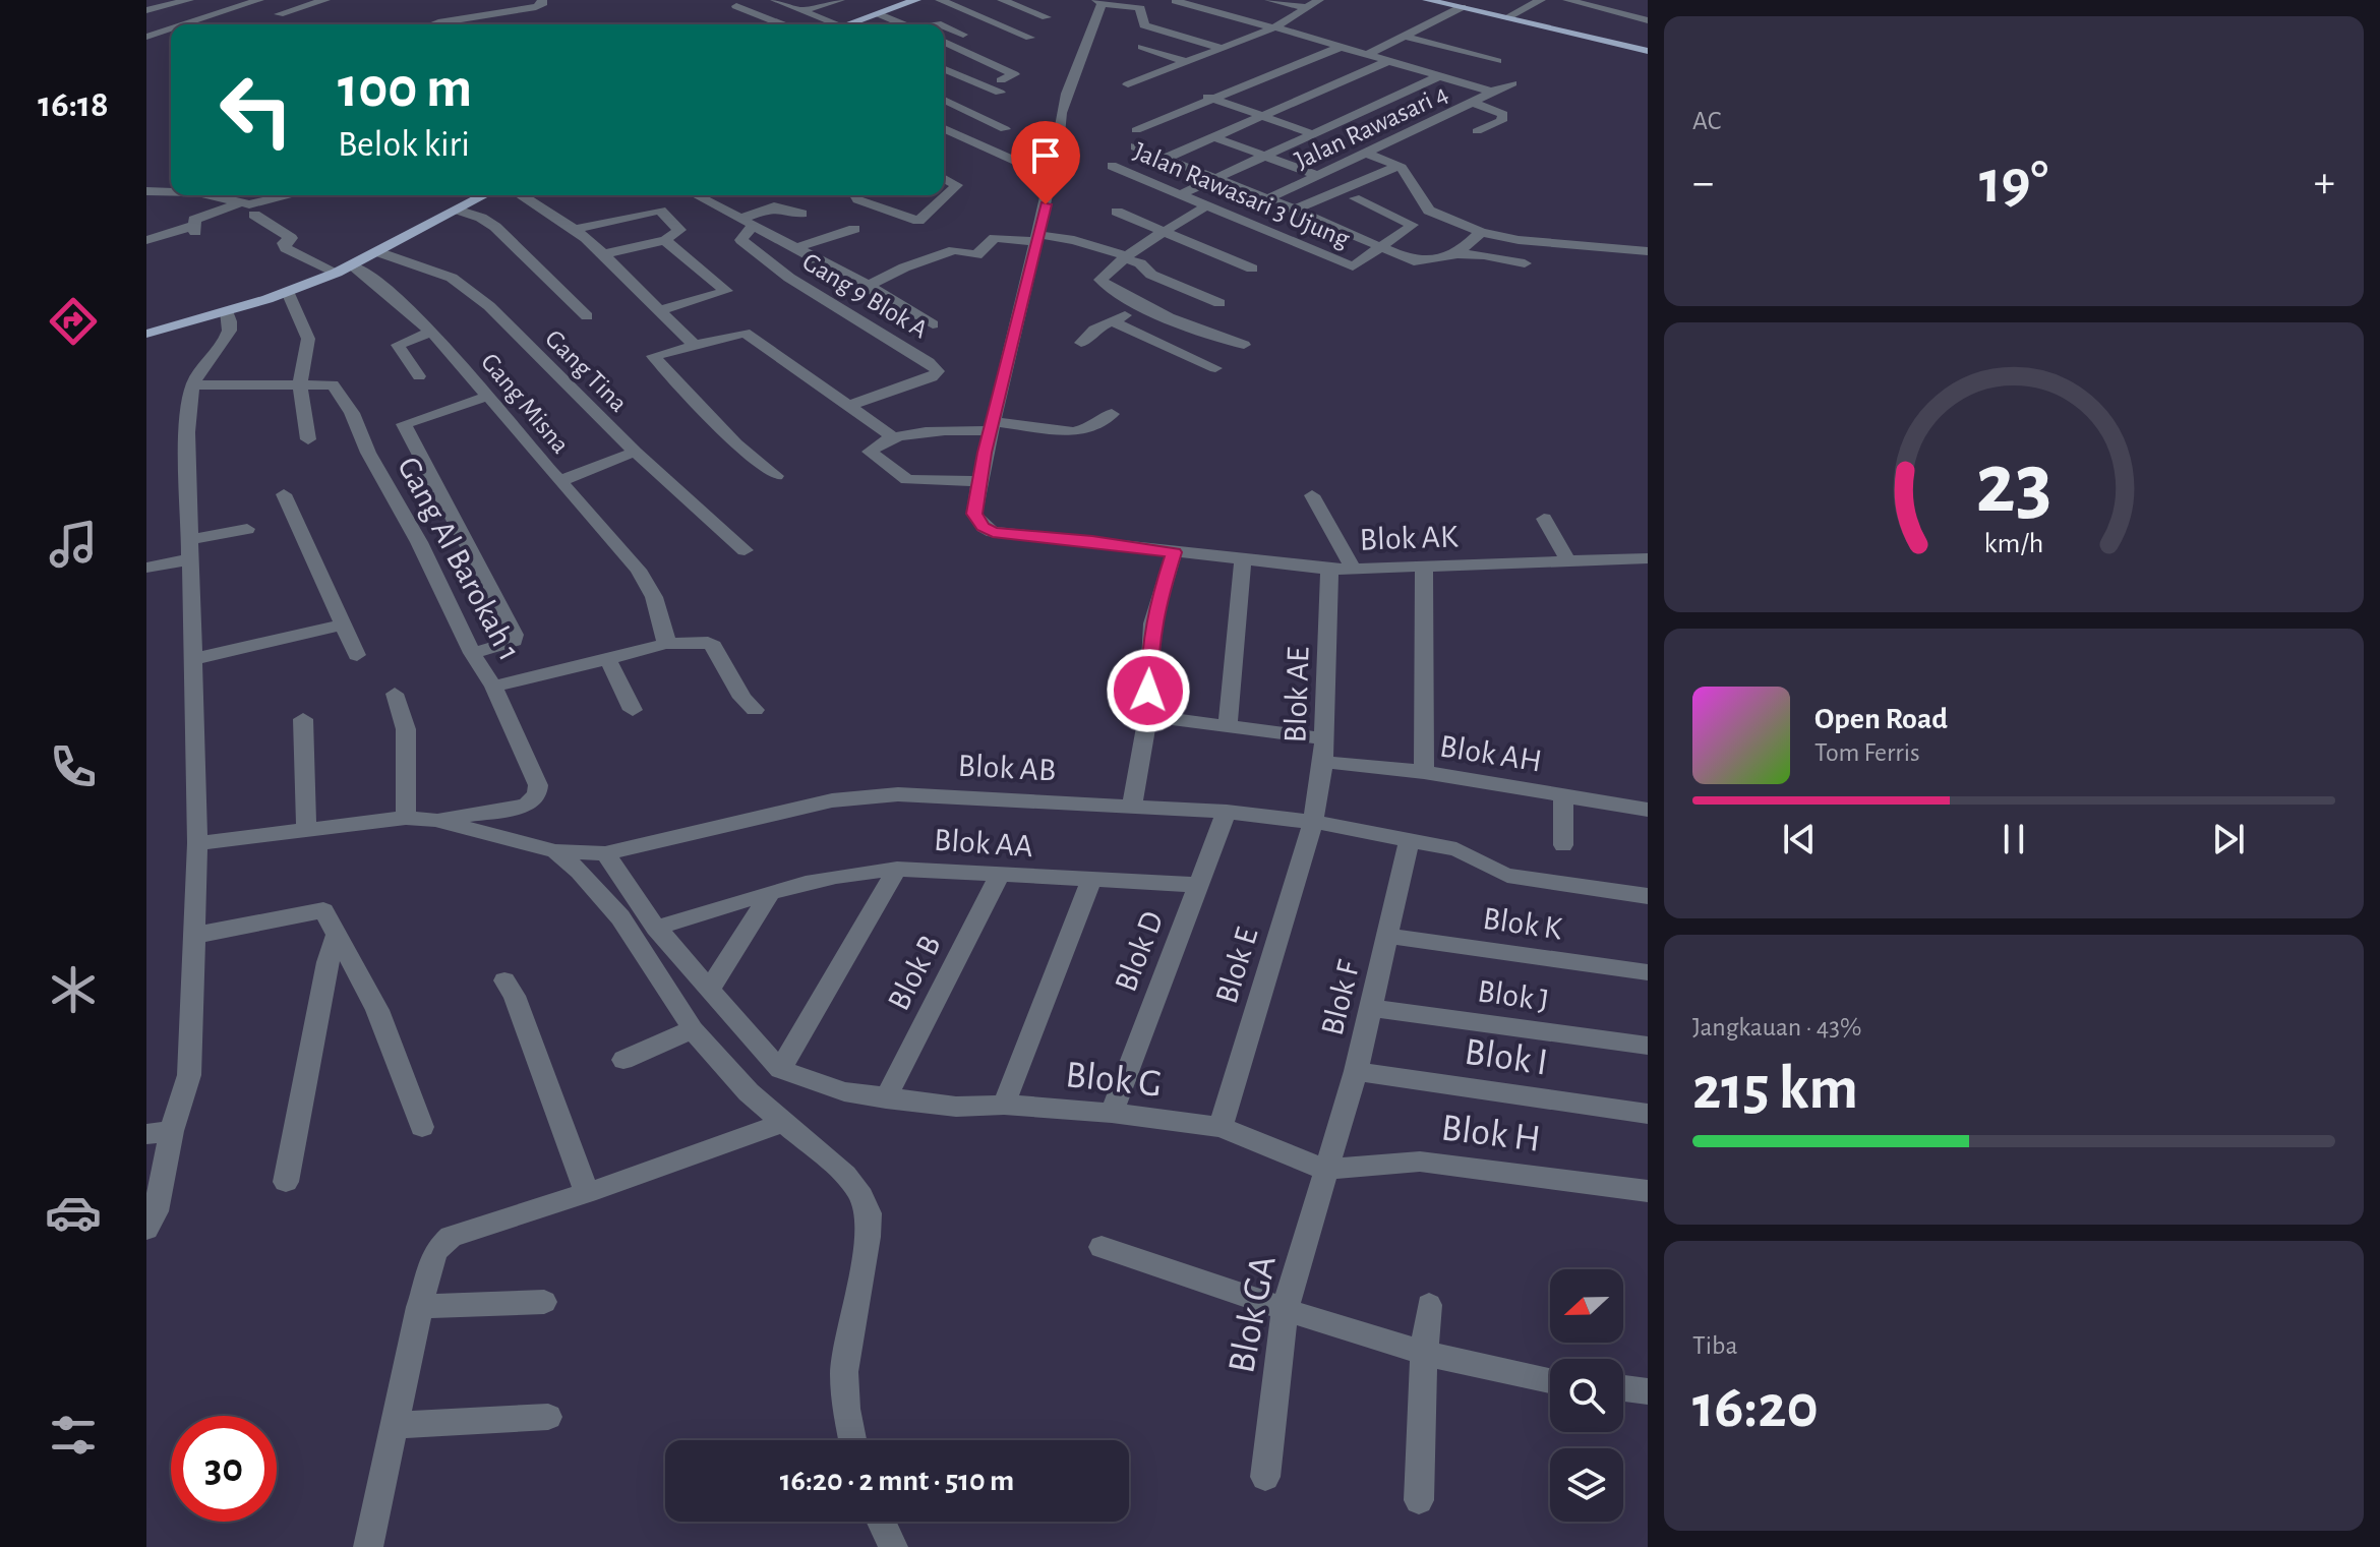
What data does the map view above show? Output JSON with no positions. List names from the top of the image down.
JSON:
{
  "streets": {
    "street": [
      "Jalan Rawasari 4",
      "Jalan Rawasari 3 Ujung",
      "Gang 9 Blok A",
      "Gang Tina",
      "Gang Misna",
      "Blok AK",
      "Gang Al Barokah 1",
      "Blok AE",
      "Blok AH",
      "Blok AB",
      "Blok AA",
      "Blok K",
      "Blok D",
      "Blok E",
      "Blok B",
      "Blok J",
      "Blok F",
      "Blok I",
      "Blok G",
      "Blok H",
      "Blok GA"
    ]
  },
  "crossings": [
    ["Blok AK", "Blok AE"],
    ["Blok AE", "Blok AH"],
    ["Blok AE", "Blok AB"],
    ["Blok AE", "Blok E"],
    ["Blok AB", "Blok D"],
    ["Blok AB", "Blok E"],
    ["Blok AB", "Blok F"],
    ["Blok AA", "Blok D"],
    ["Blok AA", "Blok B"],
    ["Blok K", "Blok F"],
    ["Blok D", "Blok G"],
    ["Blok E", "Blok G"],
    ["Blok B", "Blok G"],
    ["Blok J", "Blok F"],
    ["Blok F", "Blok I"],
    ["Blok F", "Blok G"],
    ["Blok F", "Blok H"],
    ["Blok F", "Blok GA"],
    ["Blok G", "Blok H"],
    ["Blok G", "Blok GA"],
    ["Blok H", "Blok GA"]
  ],
  "north": "left",
  "page": {
    "tabs": "16:18",
    "tile": [
      "AC",
      ["Jangkauan · 43%", "215 km"],
      ["Tiba", "16:20"]
    ],
    "turn": ["100 m", "Belok kiri"],
    "heat": ["−", "19°", "+"],
    "song": ["Open Road", "Tom Ferris"],
    "limit": "30",
    "trip": "16:20 · 2 mnt · 510 m",
    "gauge": ["23", "km/h"]
  }
}
